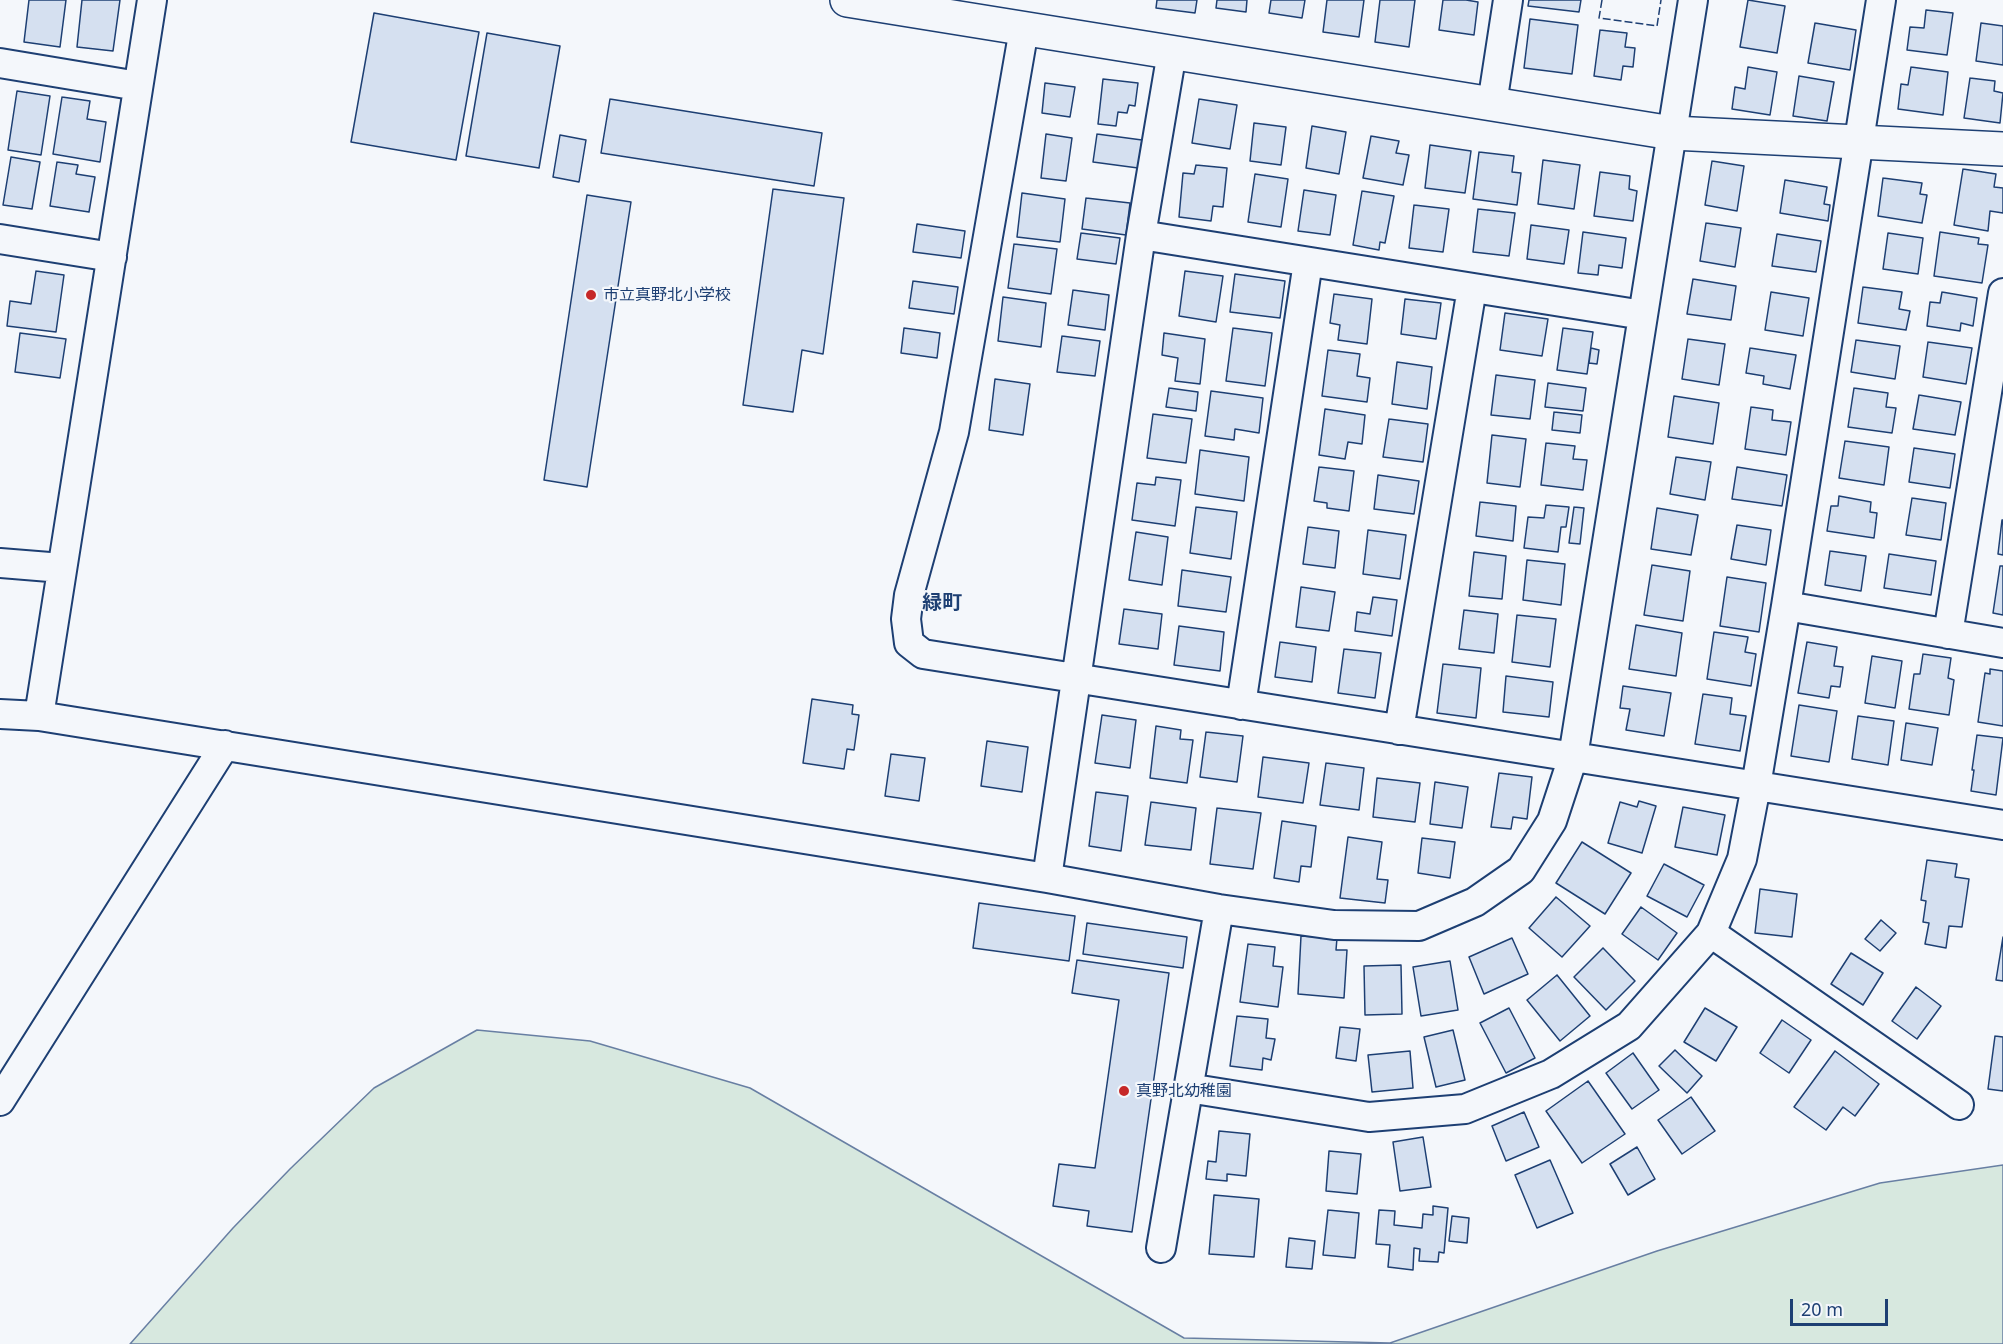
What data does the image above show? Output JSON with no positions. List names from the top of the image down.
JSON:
{
  "districts": ["緑町"],
  "places": ["市立真野北小学校", "真野北幼稚園"],
  "scale_bar": "20 m"
}
